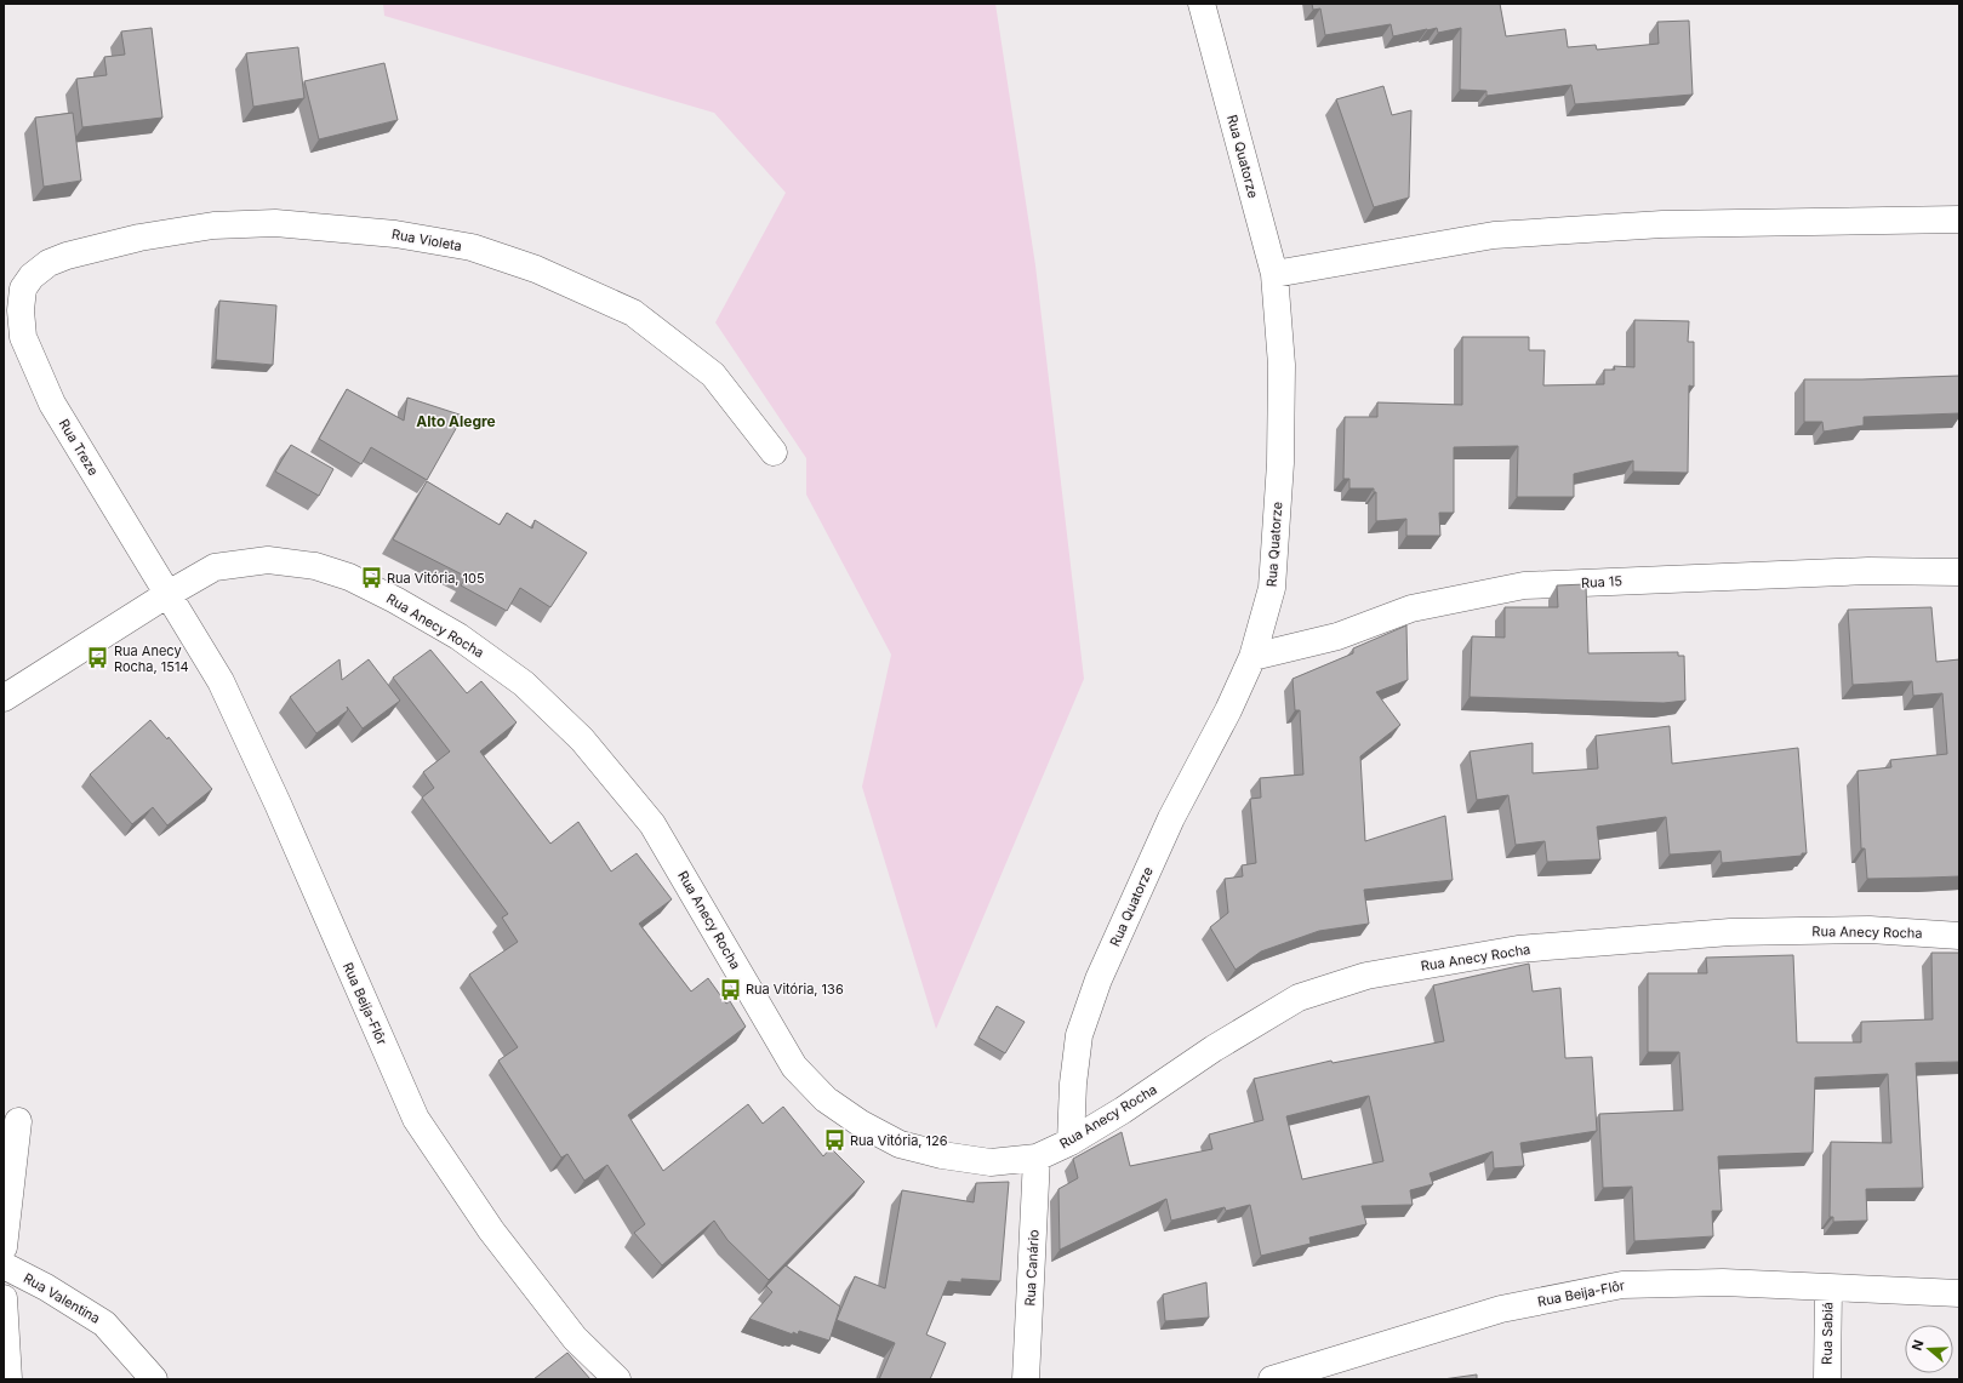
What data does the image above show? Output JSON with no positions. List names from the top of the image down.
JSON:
{
  "streets": {
    "street": [
      "Rua Quatorze",
      "Rua Violeta",
      "Rua Treze",
      "Rua 15",
      "Rua Anecy Rocha",
      "Rua Beija-Flôr",
      "Rua Canário",
      "Rua Valentina",
      "Rua Sabiá"
    ]
  },
  "crossings": [
    ["Rua Quatorze", "Rua 15"],
    ["Rua Quatorze", "Rua Anecy Rocha"],
    ["Rua Violeta", "Rua Treze"],
    ["Rua Treze", "Rua Anecy Rocha"],
    ["Rua Treze", "Rua Beija-Flôr"],
    ["Rua Anecy Rocha", "Rua Beija-Flôr"],
    ["Rua Anecy Rocha", "Rua Canário"],
    ["Rua Beija-Flôr", "Rua Sabiá"]
  ],
  "districts": ["Alto Alegre"],
  "places": {
    "bus stop": [
      "Rua Vitória, 105",
      "Rua Anecy Rocha, 1514",
      "Rua Vitória, 136",
      "Rua Vitória, 126"
    ]
  },
  "north": "left"
}
